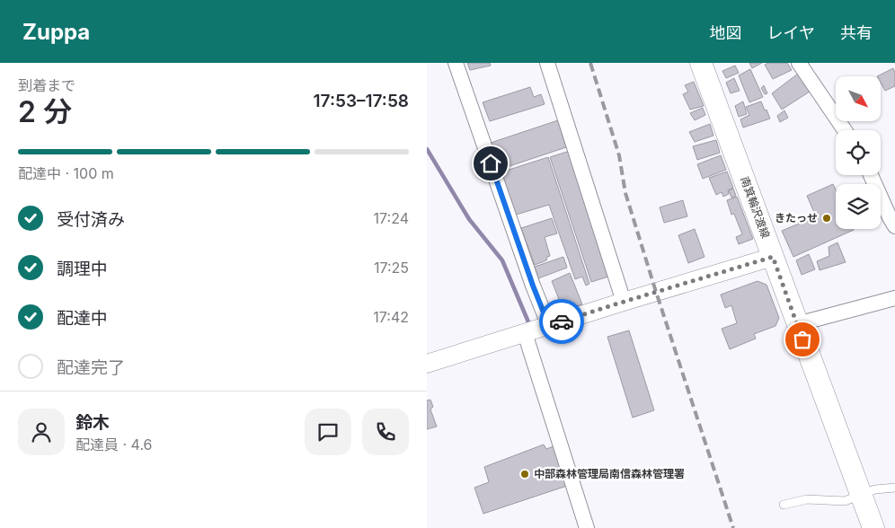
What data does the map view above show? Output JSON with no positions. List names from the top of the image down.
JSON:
{
  "streets": {
    "main road": ["南箕輪沢渡線"]
  },
  "places": ["きたっせ", "中部森林管理局南信森林管理署"],
  "north": "bottom right",
  "page": {
    "header": "Zuppa",
    "nav": ["地図", "レイヤ", "共有"],
    "heading": ["2 分", "到着まで", "17:53–17:58"],
    "panel": ["鈴木", "配達員 · 4.6"],
    "bar": "配達中 · 100 m",
    "list": [
      ["受付済み", "17:24"],
      ["調理中", "17:25"],
      ["配達中", "17:42"],
      "配達完了"
    ]
  }
}
